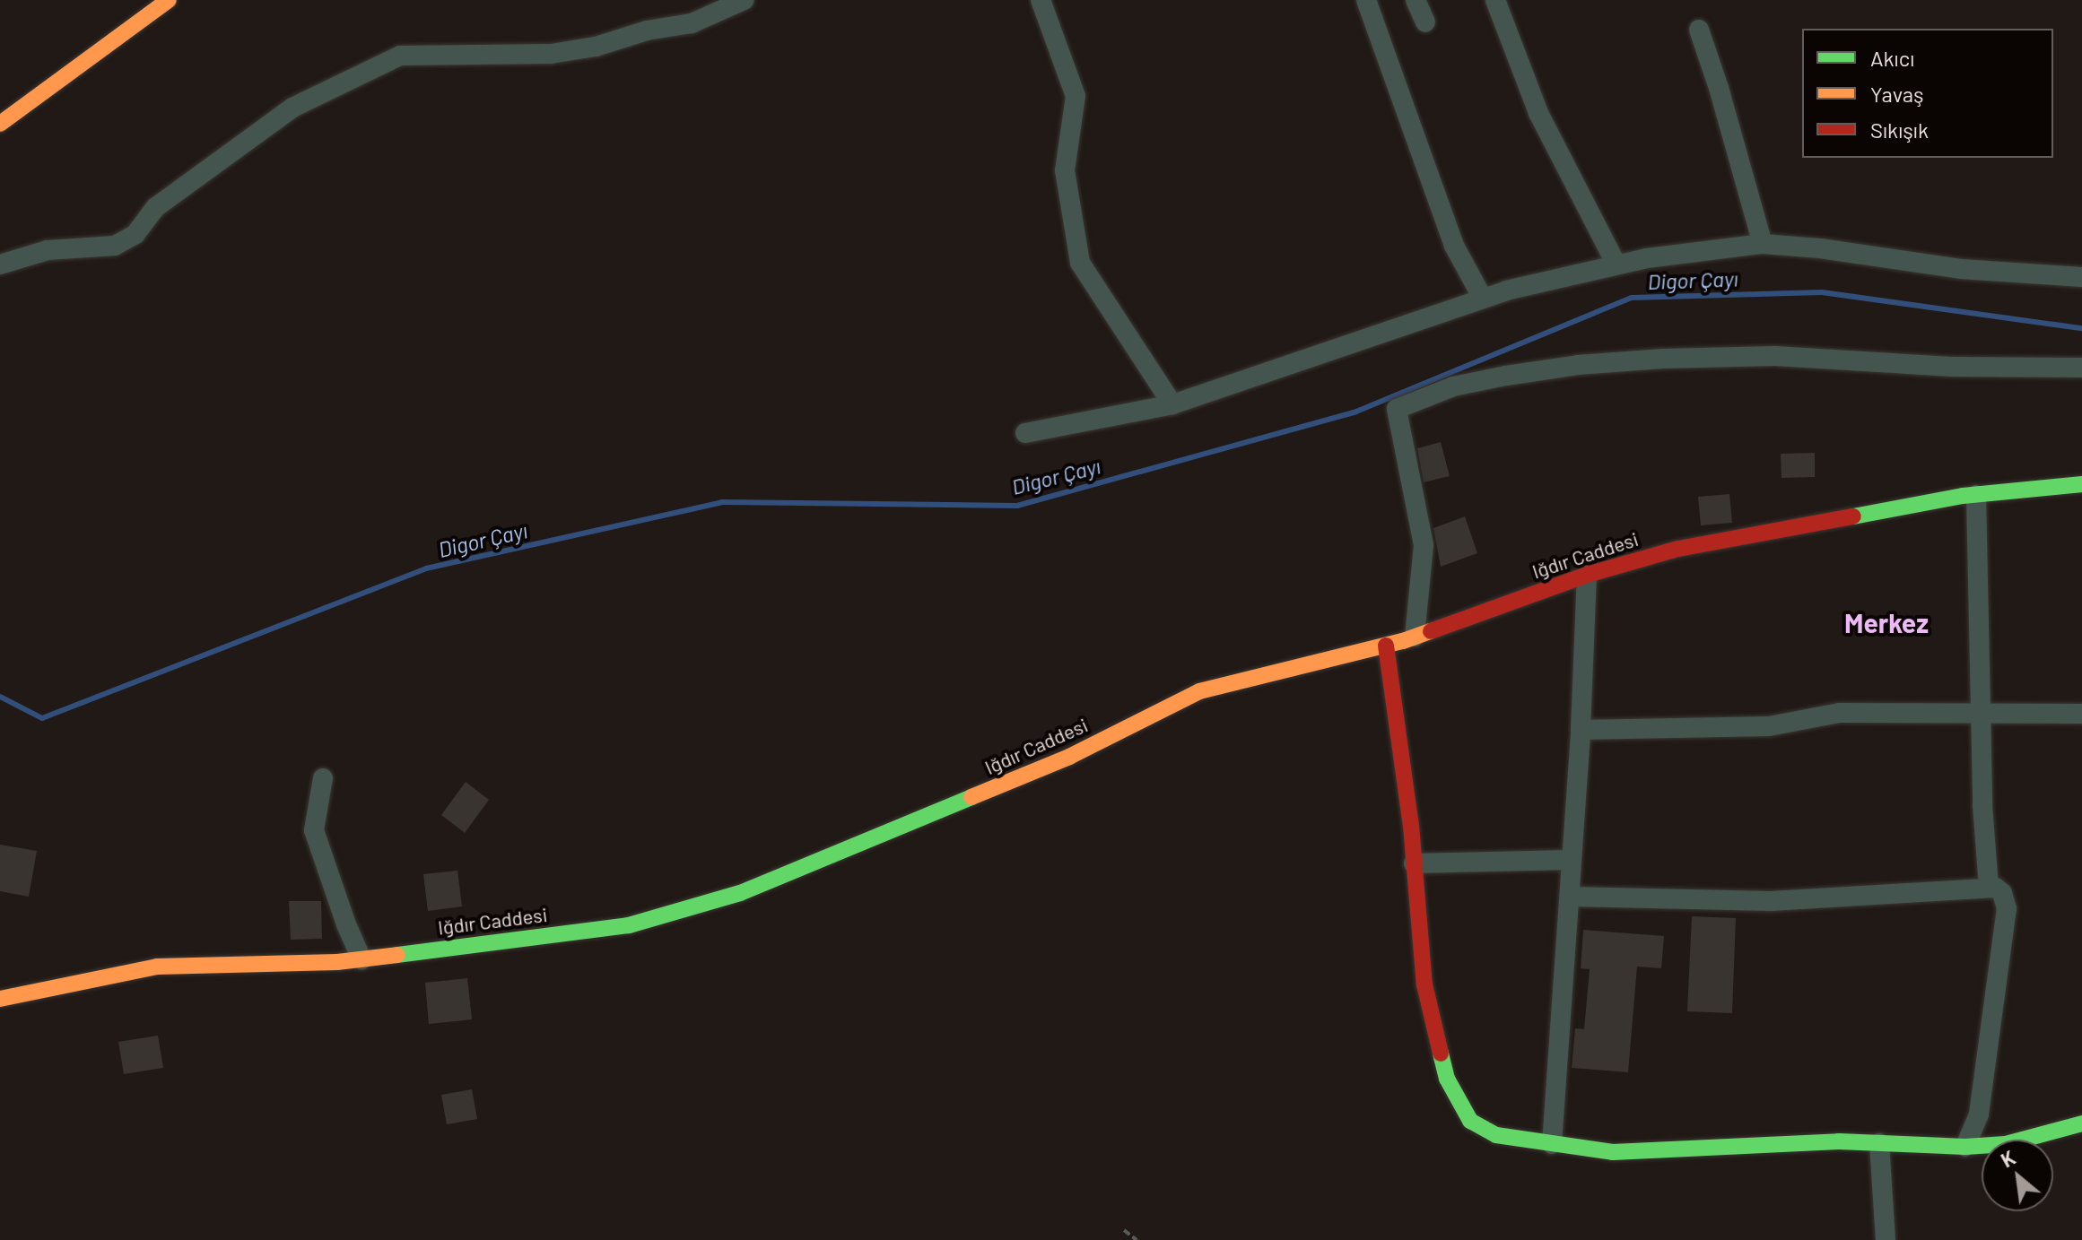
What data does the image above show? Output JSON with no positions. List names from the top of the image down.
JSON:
{
  "streets": {
    "street": ["Iğdır Caddesi"]
  },
  "districts": ["Merkez"],
  "water": ["Digor Çayı"],
  "legend": ["Akıcı", "Yavaş", "Sıkışık"],
  "north": "top left"
}
